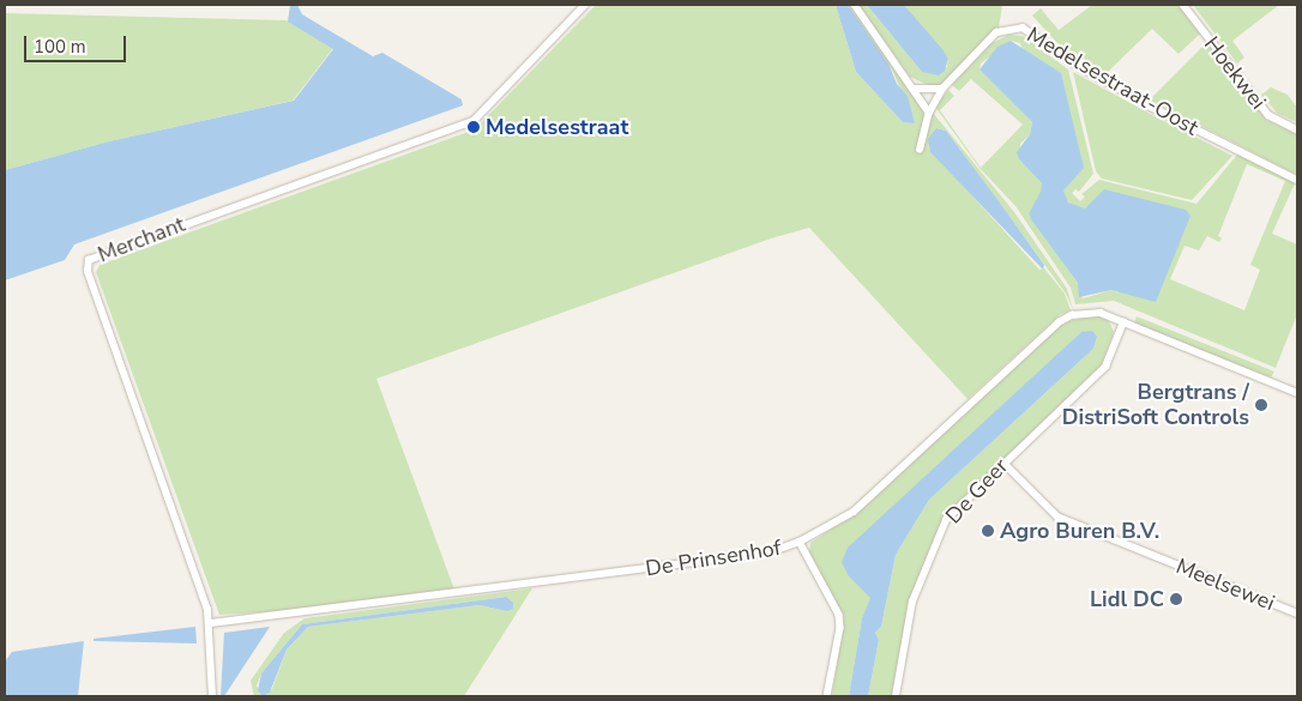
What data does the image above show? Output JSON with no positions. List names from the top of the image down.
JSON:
{
  "streets": {
    "street": [
      "Hoekwei",
      "Medelsestraat-Oost",
      "Merchant",
      "De Geer",
      "De Prinsenhof",
      "Meelsewei"
    ]
  },
  "crossings": [
    ["Merchant", "De Prinsenhof"],
    ["De Geer", "De Prinsenhof"],
    ["De Geer", "Meelsewei"]
  ],
  "places": [
    "Medelsestraat",
    "Bergtrans / DistriSoft Controls",
    "Agro Buren B.V.",
    "Lidl DC"
  ],
  "scale_bar": "100 m"
}
